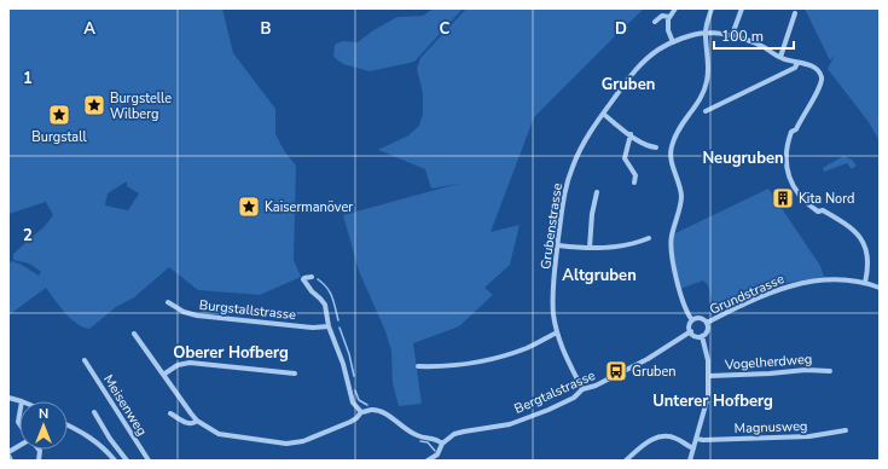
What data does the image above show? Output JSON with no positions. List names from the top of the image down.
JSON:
{
  "streets": {
    "street": [
      "Grubenstrasse",
      "Grundstrasse",
      "Burgstallstrasse",
      "Vogelherdweg",
      "Bergtalstrasse",
      "Meisenweg",
      "Magnusweg"
    ]
  },
  "crossings": [
    ["Grubenstrasse", "Grundstrasse"],
    ["Grubenstrasse", "Bergtalstrasse"],
    ["Grundstrasse", "Bergtalstrasse"]
  ],
  "districts": [
    "Gruben",
    "Neugruben",
    "Altgruben",
    "Oberer Hofberg",
    "Unterer Hofberg"
  ],
  "places": {
    "place": ["Burgstelle Wilberg", "Burgstall", "Kaisermanöver"],
    "building": ["Kita Nord"],
    "bus stop": ["Gruben"]
  },
  "scale_bar": "100 m",
  "north": "top",
  "grid": {
    "columns": [
      "A",
      "B",
      "C",
      "D"
    ],
    "rows": ["1", "2"]
  }
}
